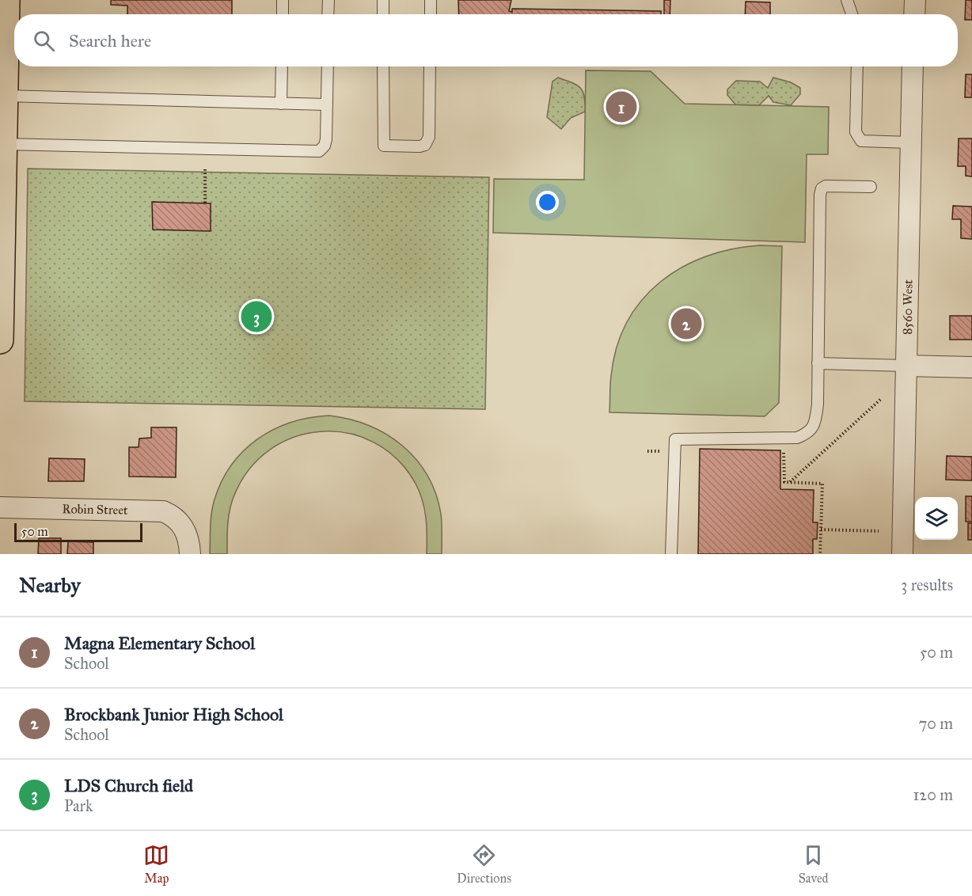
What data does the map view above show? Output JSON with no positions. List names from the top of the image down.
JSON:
{
  "streets": {
    "street": ["8560 West", "Robin Street"]
  },
  "scale_bar": "50 m",
  "page": {
    "search": "Search here",
    "pins": ["1", "3", "2"],
    "scale": "50 m",
    "heading": ["Nearby", "3 results"],
    "list": [
      {
        "mark": "1",
        "name": "Magna Elementary School",
        "note": "School",
        "value": "50 m"
      },
      {
        "mark": "2",
        "name": "Brockbank Junior High School",
        "note": "School",
        "value": "70 m"
      },
      {
        "mark": "3",
        "name": "LDS Church field",
        "note": "Park",
        "value": "120 m"
      }
    ],
    "nav": ["Map", "Directions", "Saved"]
  }
}
